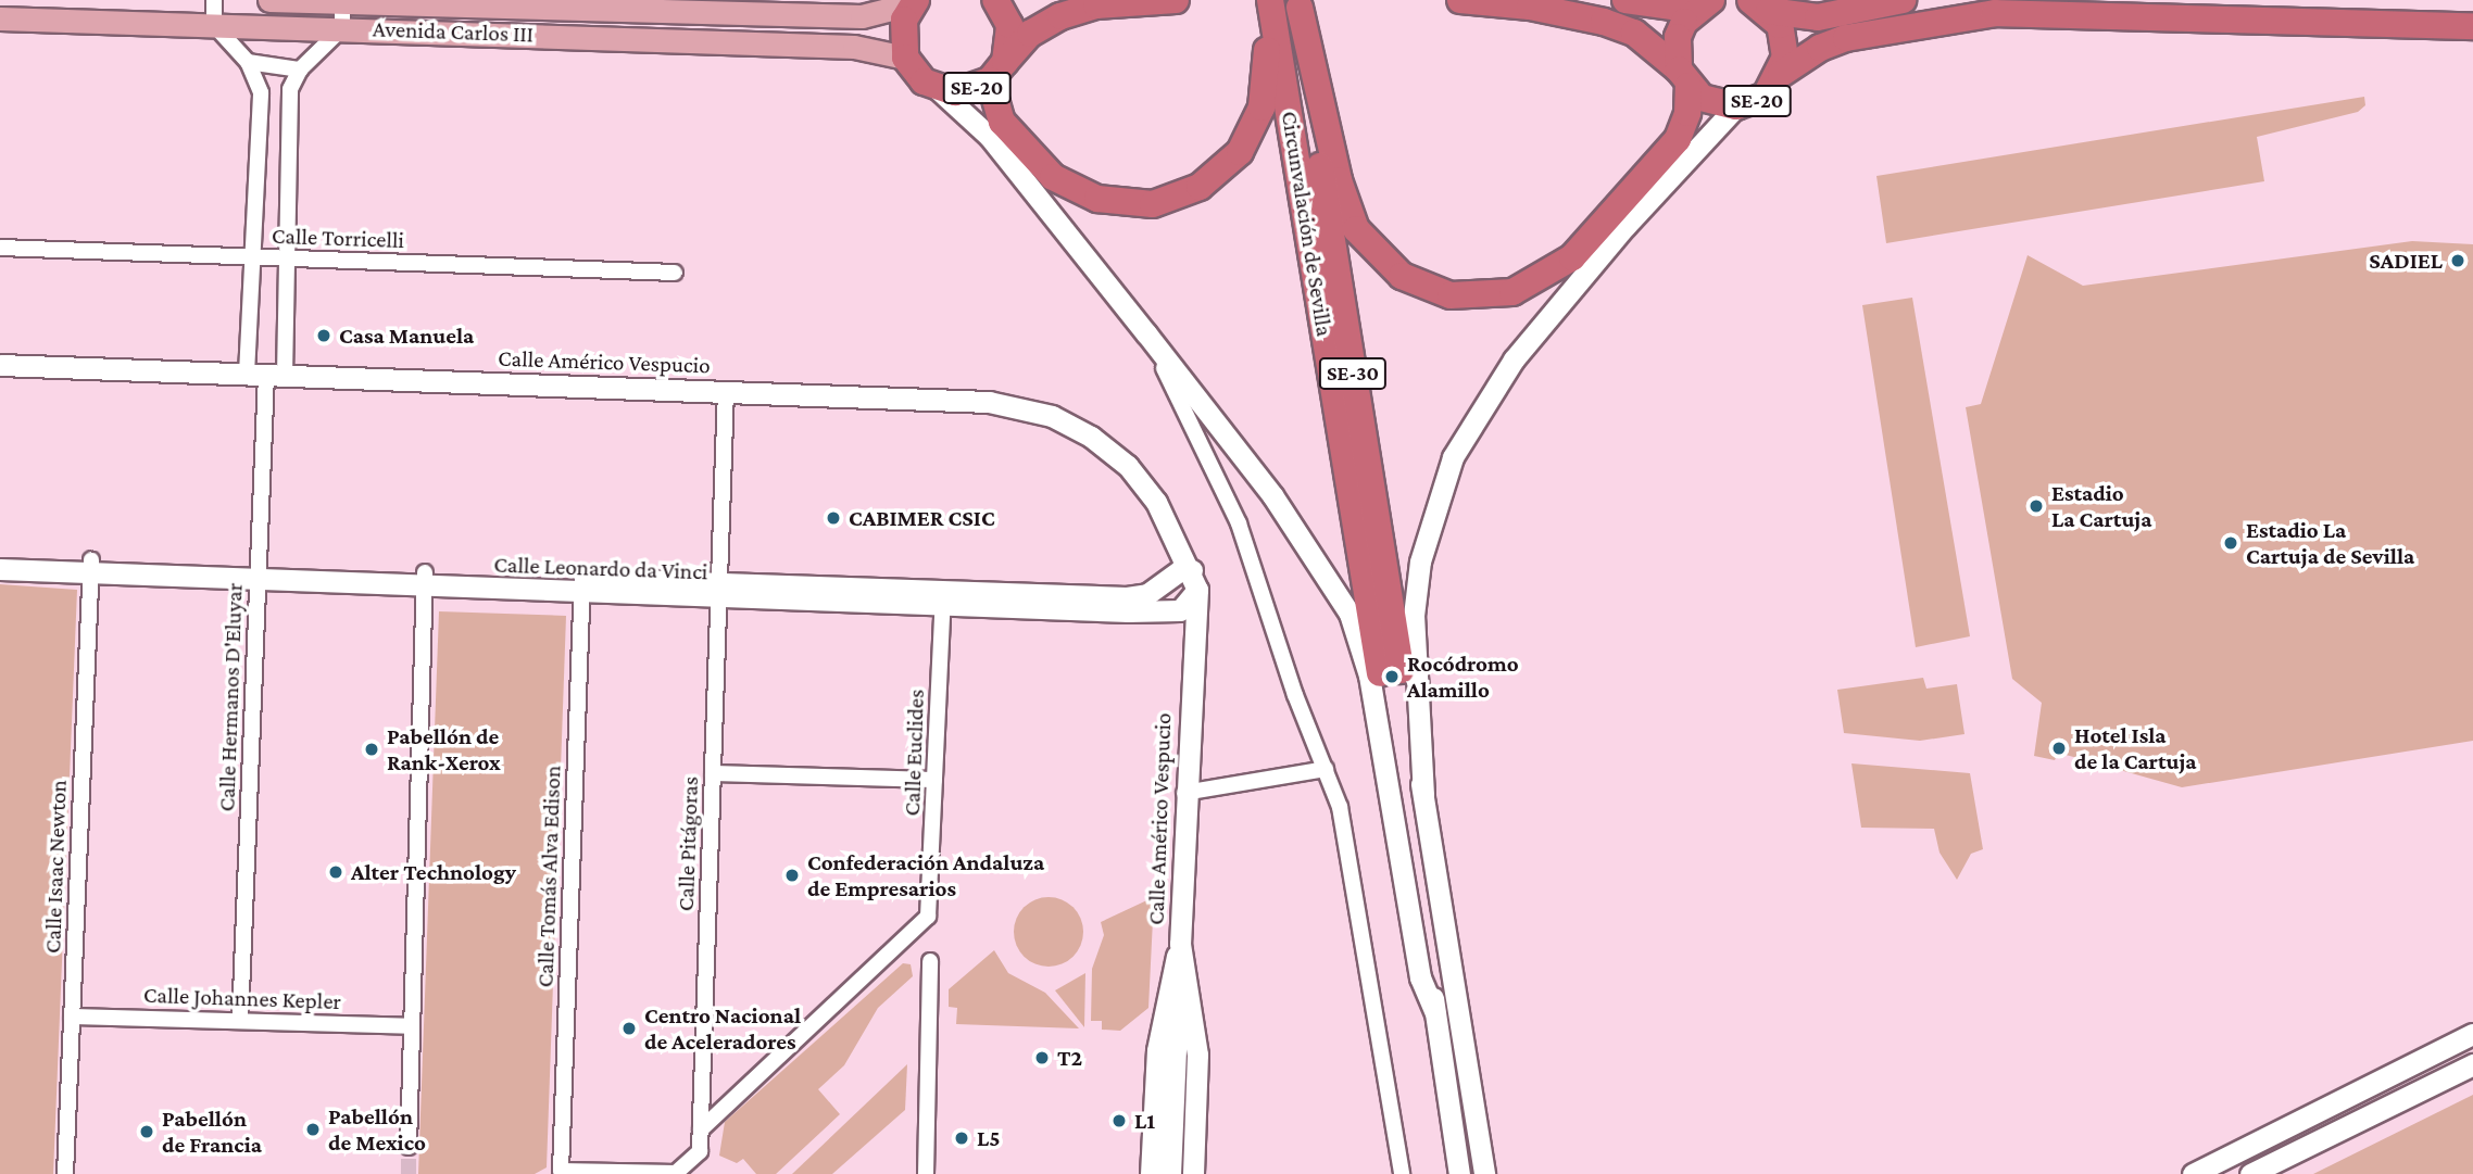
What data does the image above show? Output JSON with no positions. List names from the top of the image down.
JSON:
{
  "streets": {
    "highway": ["SE-20", "Circunvalación de Sevilla", "SE-30"],
    "main road": ["Avenida Carlos III"],
    "street": [
      "Calle Torricelli",
      "Calle Américo Vespucio",
      "Calle Leonardo da Vinci",
      "Calle Hermanos D'Eluyar",
      "Calle Euclides",
      "Calle Pitágoras",
      "Calle Isaac Newton",
      "Calle Tomás Alva Edison",
      "Calle Johannes Kepler"
    ]
  },
  "crossings": [
    ["Avenida Carlos III", "SE-20"],
    ["Calle Américo Vespucio", "Calle Leonardo da Vinci"],
    ["Calle Américo Vespucio", "Calle Hermanos D'Eluyar"],
    ["Calle Américo Vespucio", "Calle Pitágoras"],
    ["Calle Leonardo da Vinci", "Calle Hermanos D'Eluyar"],
    ["Calle Leonardo da Vinci", "Calle Euclides"],
    ["Calle Leonardo da Vinci", "Calle Pitágoras"],
    ["Calle Leonardo da Vinci", "Calle Isaac Newton"],
    ["Calle Leonardo da Vinci", "Calle Tomás Alva Edison"],
    ["Calle Hermanos D'Eluyar", "Calle Johannes Kepler"],
    ["Calle Euclides", "Calle Pitágoras"],
    ["Calle Pitágoras", "Calle Tomás Alva Edison"],
    ["Calle Isaac Newton", "Calle Johannes Kepler"]
  ],
  "places": [
    "SADIEL",
    "Casa Manuela",
    "Estadio La Cartuja",
    "CABIMER CSIC",
    "Estadio La Cartuja de Sevilla",
    "Rocódromo Alamillo",
    "Hotel Isla de la Cartuja",
    "Pabellón de Rank-Xerox",
    "Alter Technology",
    "Confederación Andaluza de Empresarios",
    "Centro Nacional de Aceleradores",
    "T2",
    "L1",
    "Pabellón de Mexico",
    "Pabellón de Francia",
    "L5"
  ]
}
